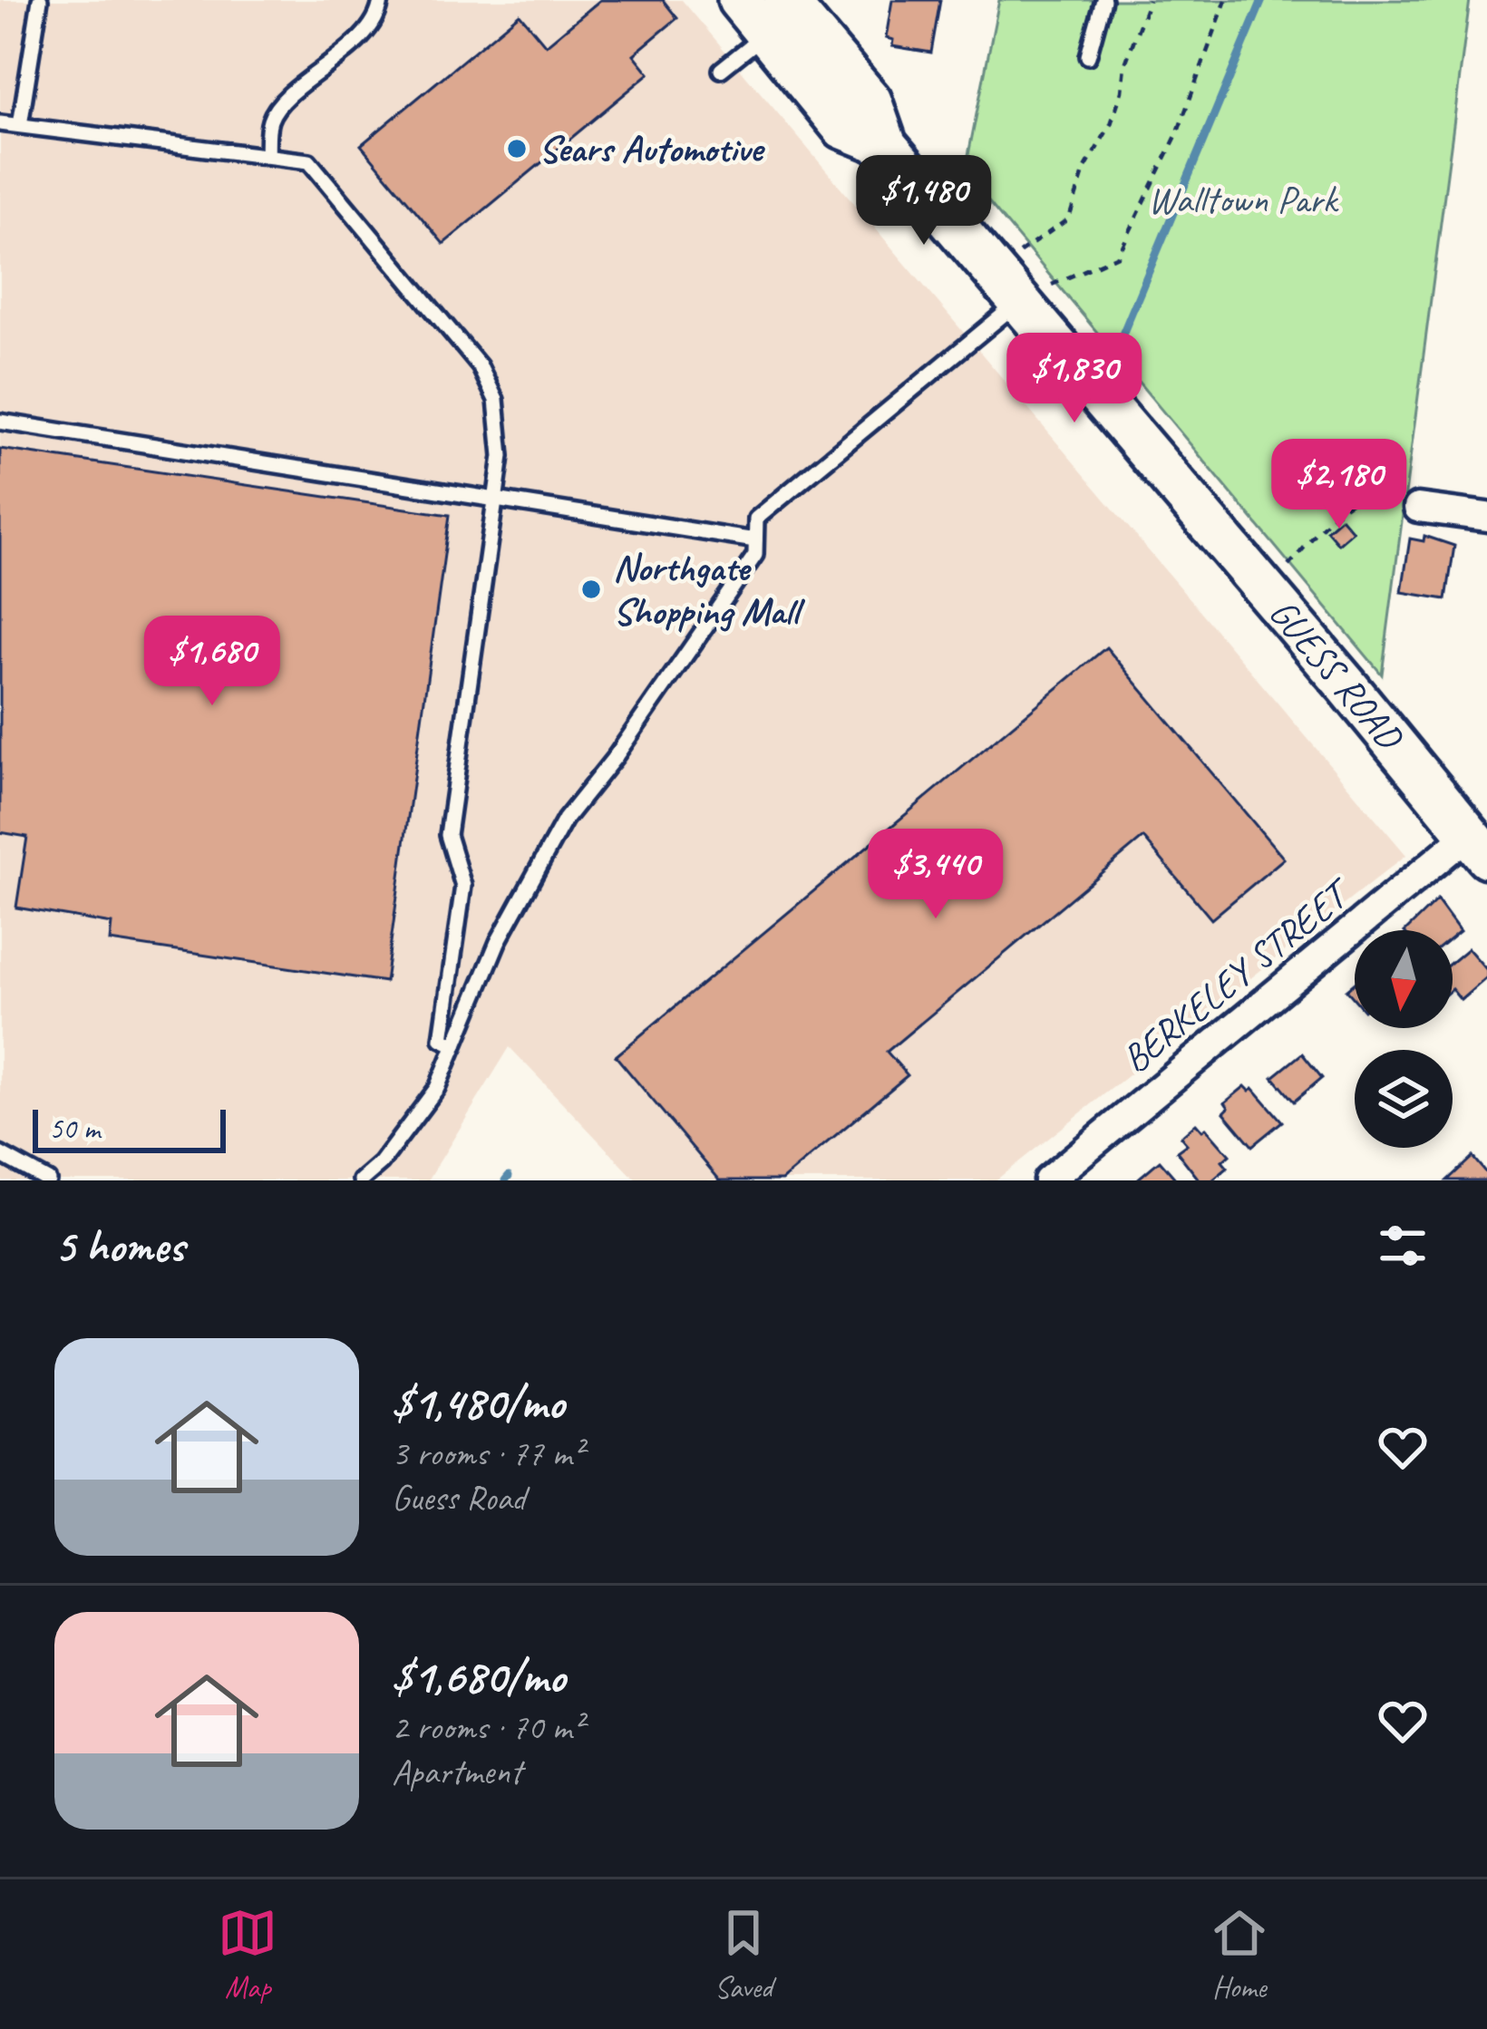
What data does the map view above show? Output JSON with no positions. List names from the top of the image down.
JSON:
{
  "streets": {
    "main road": ["GUESS ROAD"],
    "street": ["BERKELEY STREET"]
  },
  "crossings": [
    ["GUESS ROAD", "BERKELEY STREET"]
  ],
  "parks": ["Walltown Park"],
  "places": ["Sears Automotive", "Northgate Shopping Mall"],
  "scale_bar": "50 m",
  "north": "bottom",
  "page": {
    "price": [
      "$1,480",
      "$1,830",
      "$2,180",
      "$1,680",
      "$3,440"
    ],
    "scale": "50 m",
    "heading": "5 homes",
    "list": [
      {
        "name": "$1,480/mo",
        "note": "3 rooms · 77 m² · Guess Road"
      },
      {
        "name": "$1,680/mo",
        "note": "2 rooms · 70 m² · Apartment"
      }
    ],
    "tabs": ["Map", "Saved", "Home"]
  }
}
